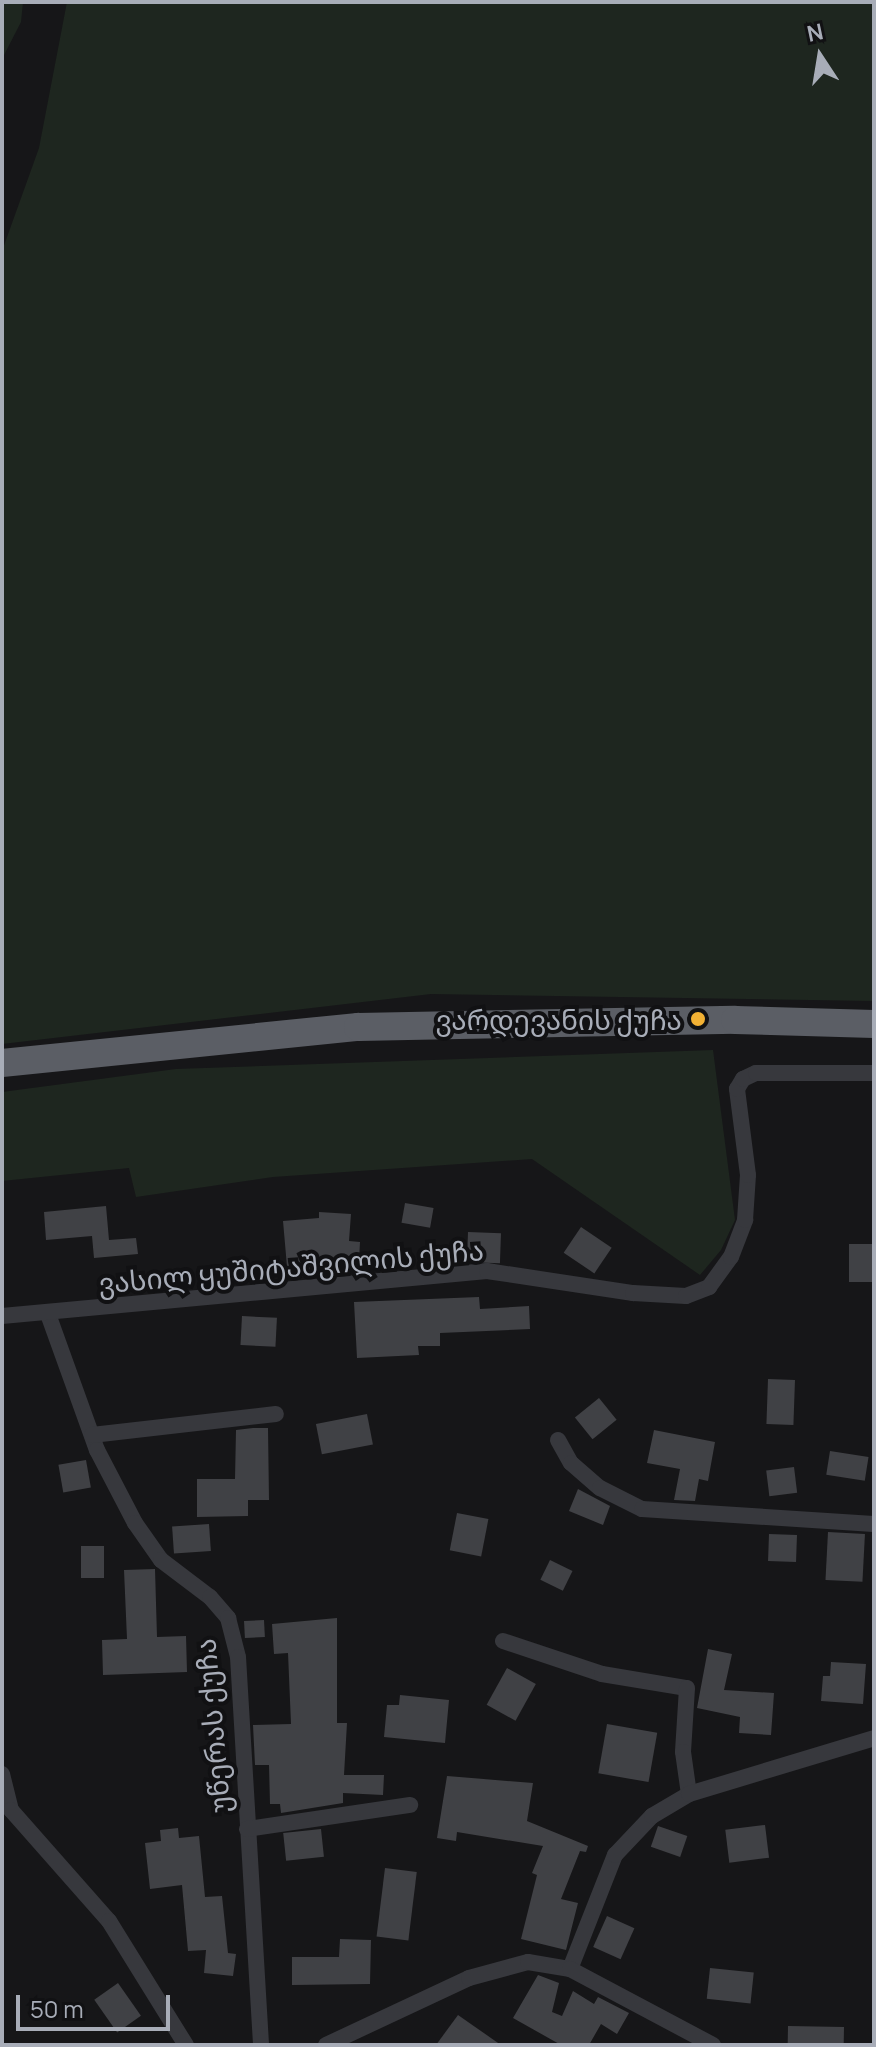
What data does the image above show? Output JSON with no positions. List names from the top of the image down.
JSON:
{
  "streets": {
    "street": ["ვასილ ყუშიტაშვილის ქუჩა", "უწერას ქუჩა"]
  },
  "crossings": [
    ["ვასილ ყუშიტაშვილის ქუჩა", "უწერას ქუჩა"]
  ],
  "places": ["ვარდევანის ქუჩა"],
  "scale_bar": "50 m",
  "north": "top"
}
